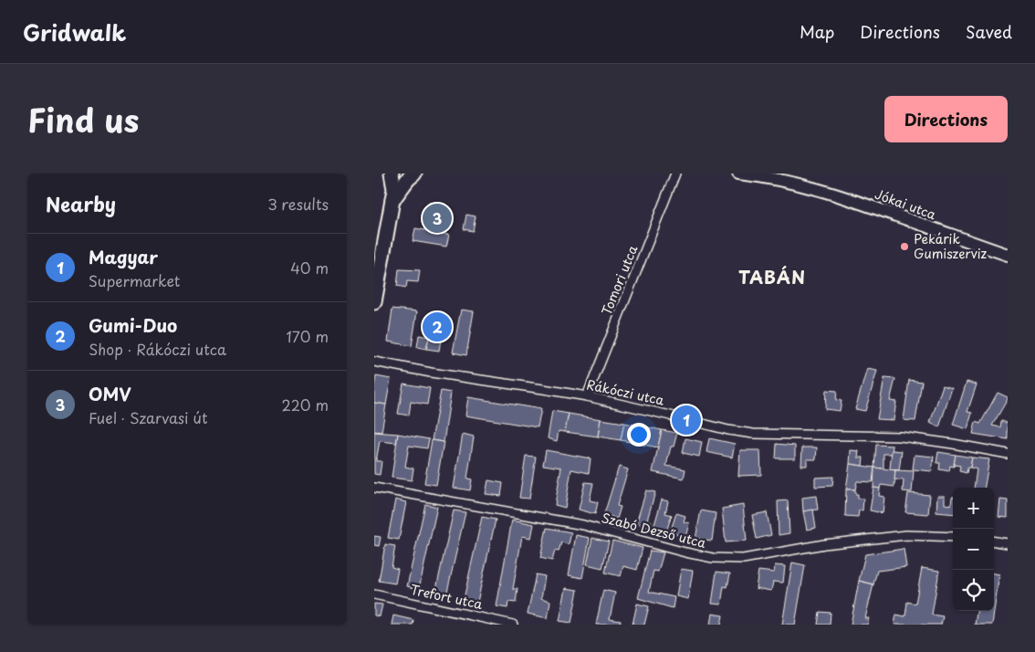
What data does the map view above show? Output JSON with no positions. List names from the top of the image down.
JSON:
{
  "streets": {
    "main road": ["Jókai utca"],
    "street": [
      "Tomori utca",
      "Rákóczi utca",
      "Szabó Dezső utca",
      "Trefort utca"
    ]
  },
  "crossings": [
    ["Tomori utca", "Rákóczi utca"]
  ],
  "districts": ["TABÁN"],
  "places": ["Pekárik Gumiszerviz"],
  "page": {
    "header": "Gridwalk",
    "nav": ["Map", "Directions", "Saved"],
    "title": "Find us",
    "buttons": "Directions",
    "heading": ["Nearby", "3 results"],
    "pins": ["3", "2", "1"],
    "list": [
      {
        "mark": "1",
        "name": "Magyar",
        "note": "Supermarket",
        "value": "40 m"
      },
      {
        "mark": "2",
        "name": "Gumi-Duo",
        "note": "Shop · Rákóczi utca",
        "value": "170 m"
      },
      {
        "mark": "3",
        "name": "OMV",
        "note": "Fuel · Szarvasi út",
        "value": "220 m"
      }
    ],
    "map_buttons": ["+", "−"]
  }
}
